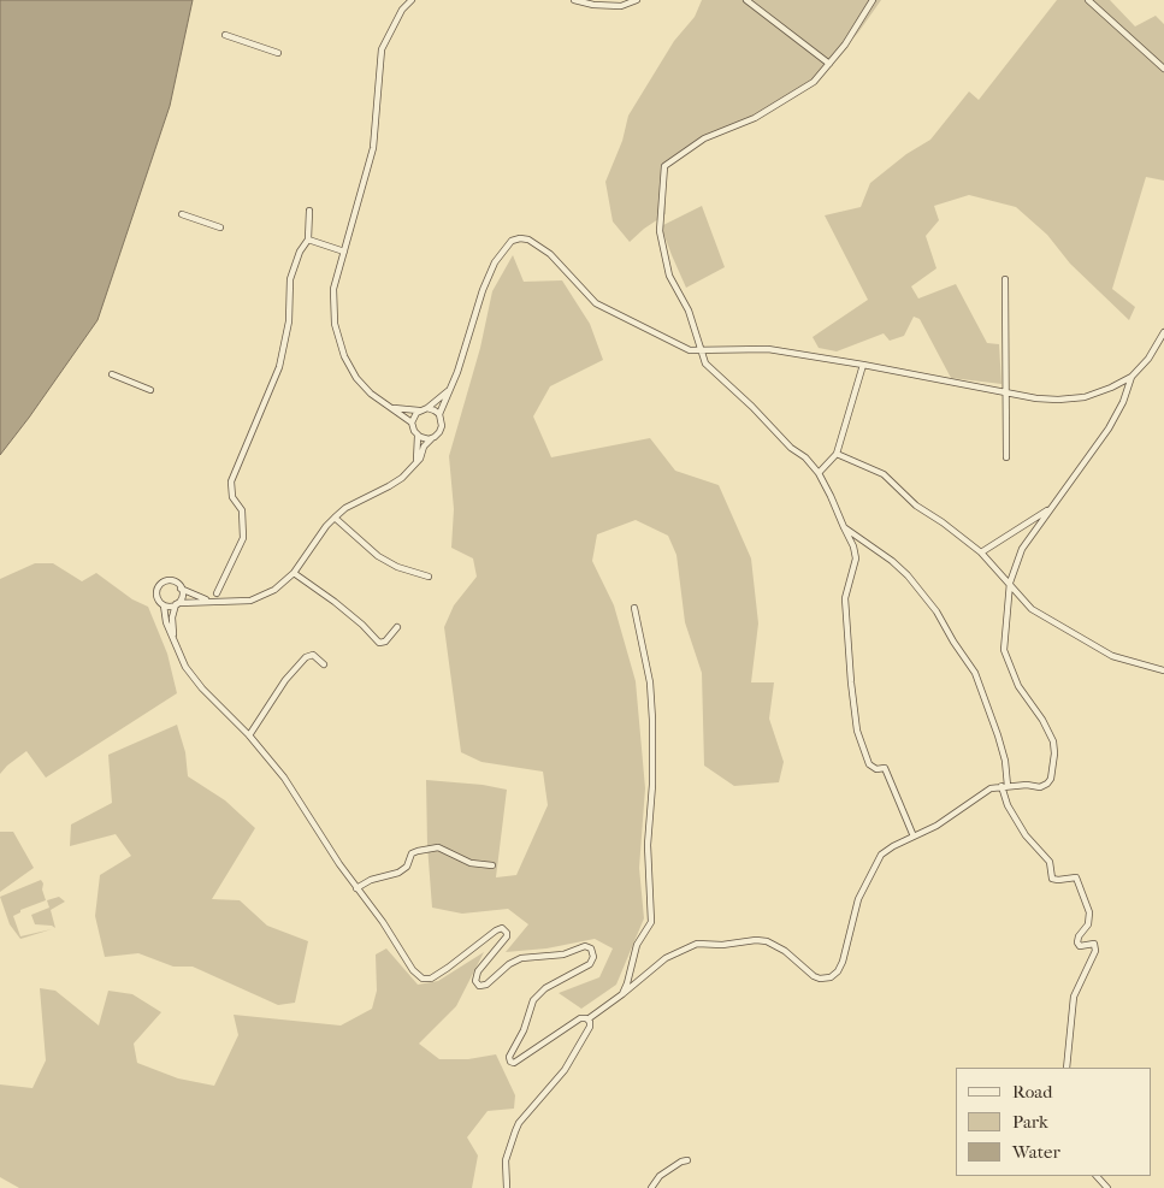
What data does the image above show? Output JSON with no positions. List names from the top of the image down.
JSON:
{
  "legend": ["Road", "Park", "Water"]
}
